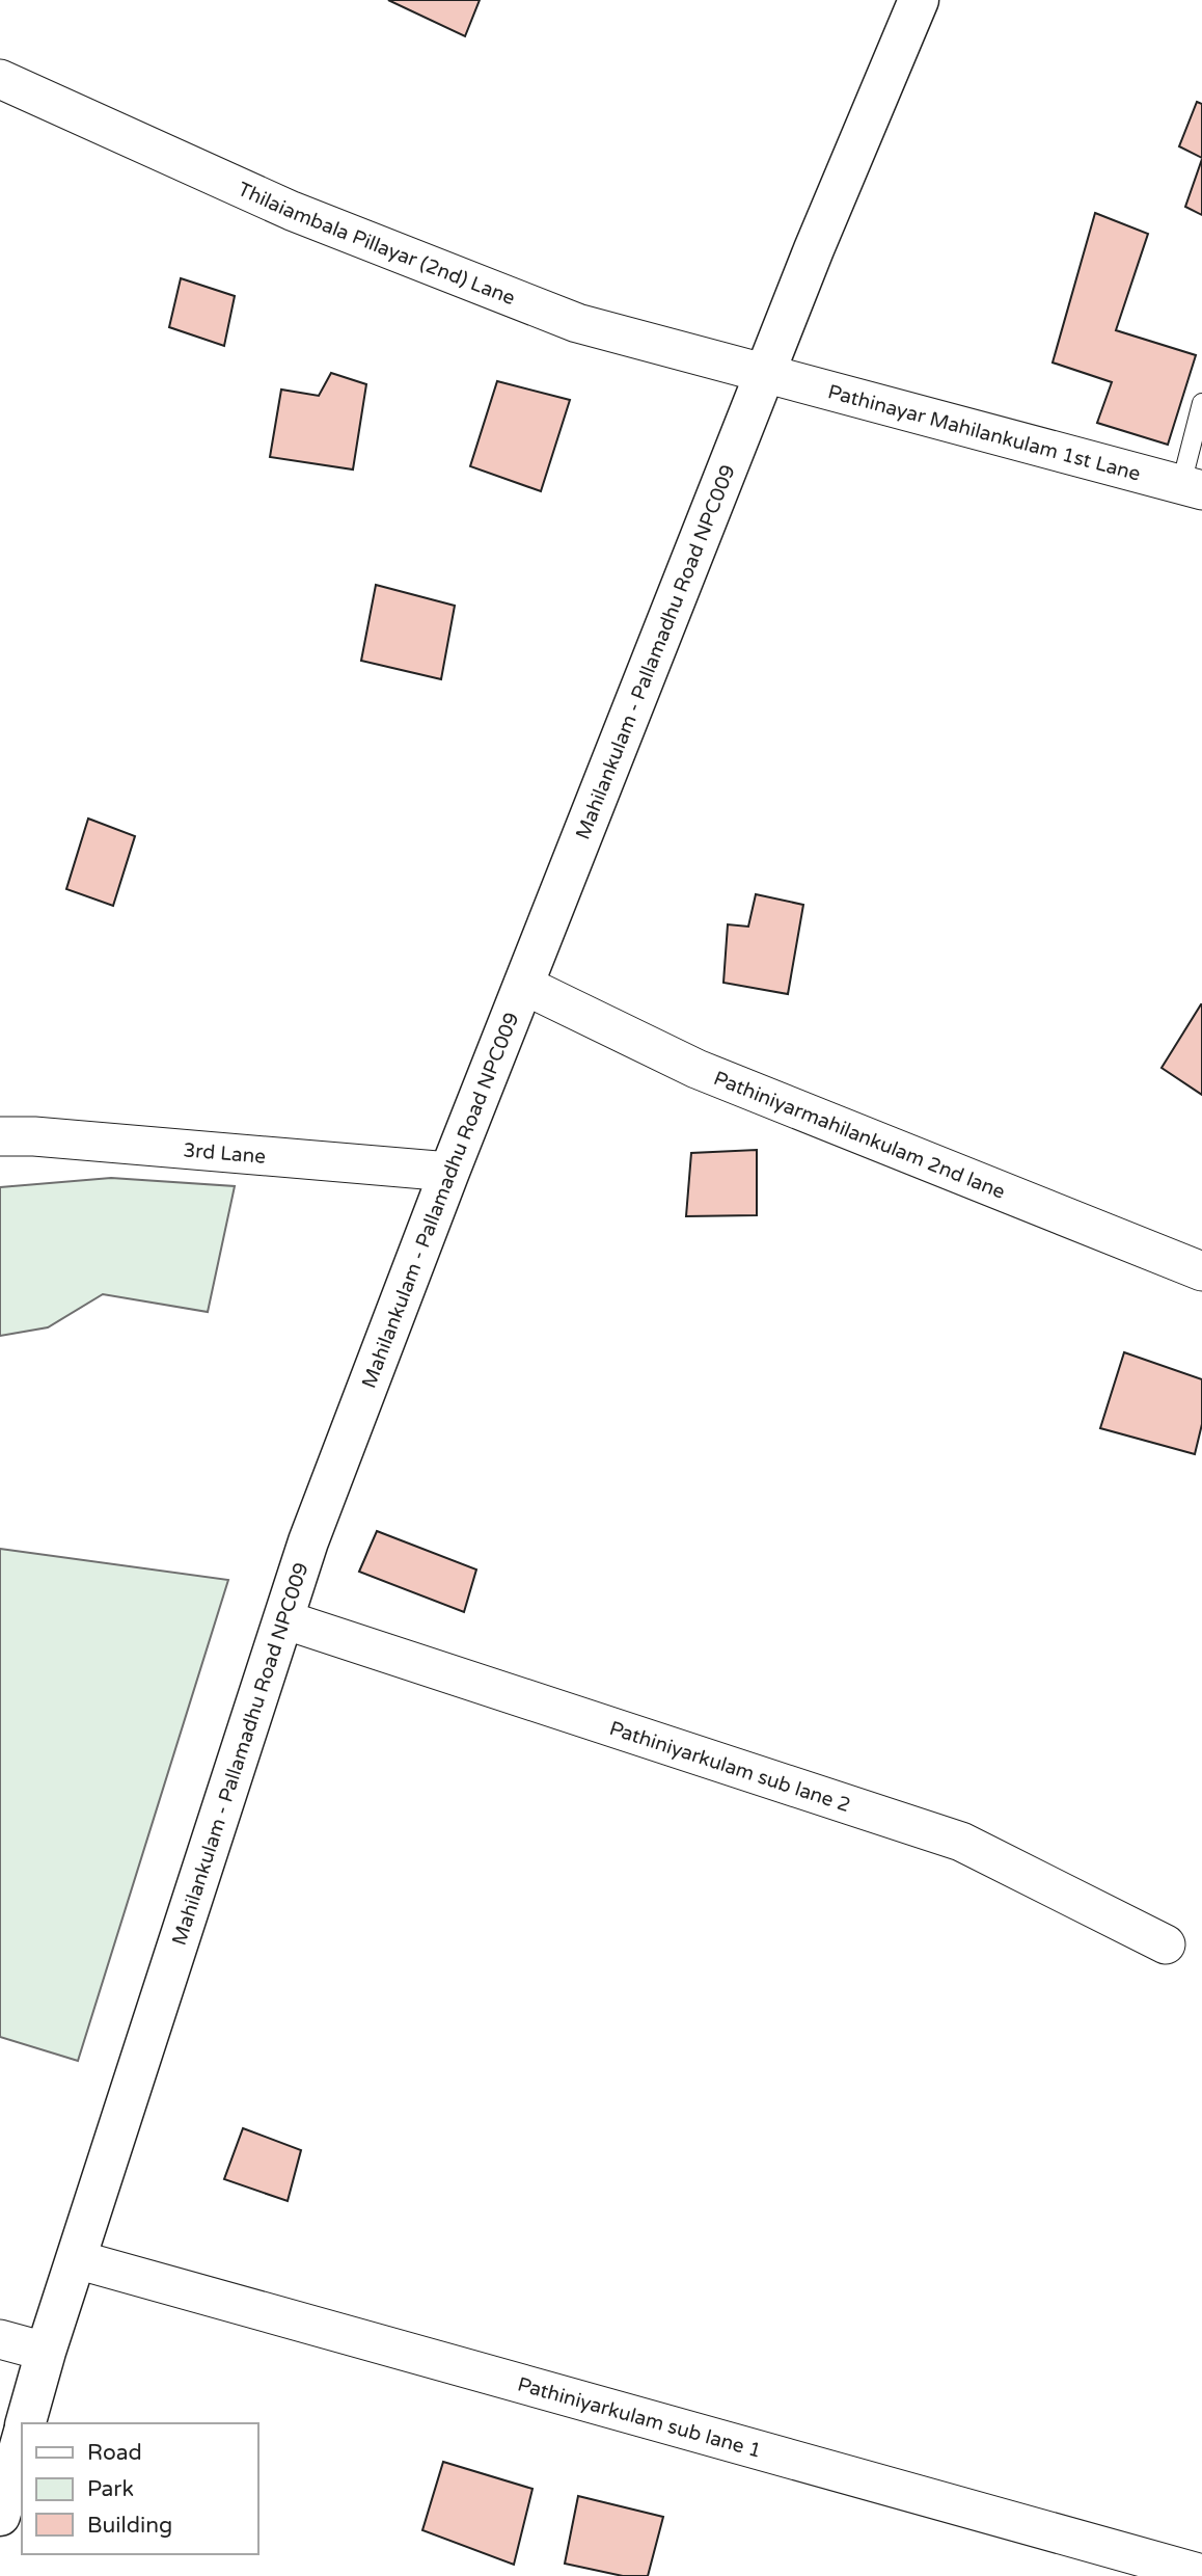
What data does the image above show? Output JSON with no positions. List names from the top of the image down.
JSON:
{
  "streets": {
    "street": [
      "Thilaiambala Pillayar (2nd) Lane",
      "Pathinayar Mahilankulam 1st Lane",
      "Mahilankulam - Pallamadhu Road NPC009",
      "Pathiniyarmahilankulam 2nd lane",
      "3rd Lane",
      "Pathiniyarkulam sub lane 2",
      "Pathiniyarkulam sub lane 1"
    ]
  },
  "crossings": [
    ["Thilaiambala Pillayar (2nd) Lane", "Pathinayar Mahilankulam 1st Lane"],
    ["Thilaiambala Pillayar (2nd) Lane", "Mahilankulam - Pallamadhu Road NPC009"],
    ["Pathinayar Mahilankulam 1st Lane", "Mahilankulam - Pallamadhu Road NPC009"],
    ["Mahilankulam - Pallamadhu Road NPC009", "Pathiniyarmahilankulam 2nd lane"],
    ["Mahilankulam - Pallamadhu Road NPC009", "3rd Lane"],
    ["Mahilankulam - Pallamadhu Road NPC009", "Pathiniyarkulam sub lane 2"],
    ["Mahilankulam - Pallamadhu Road NPC009", "Pathiniyarkulam sub lane 1"]
  ],
  "legend": ["Road", "Park", "Building"]
}
